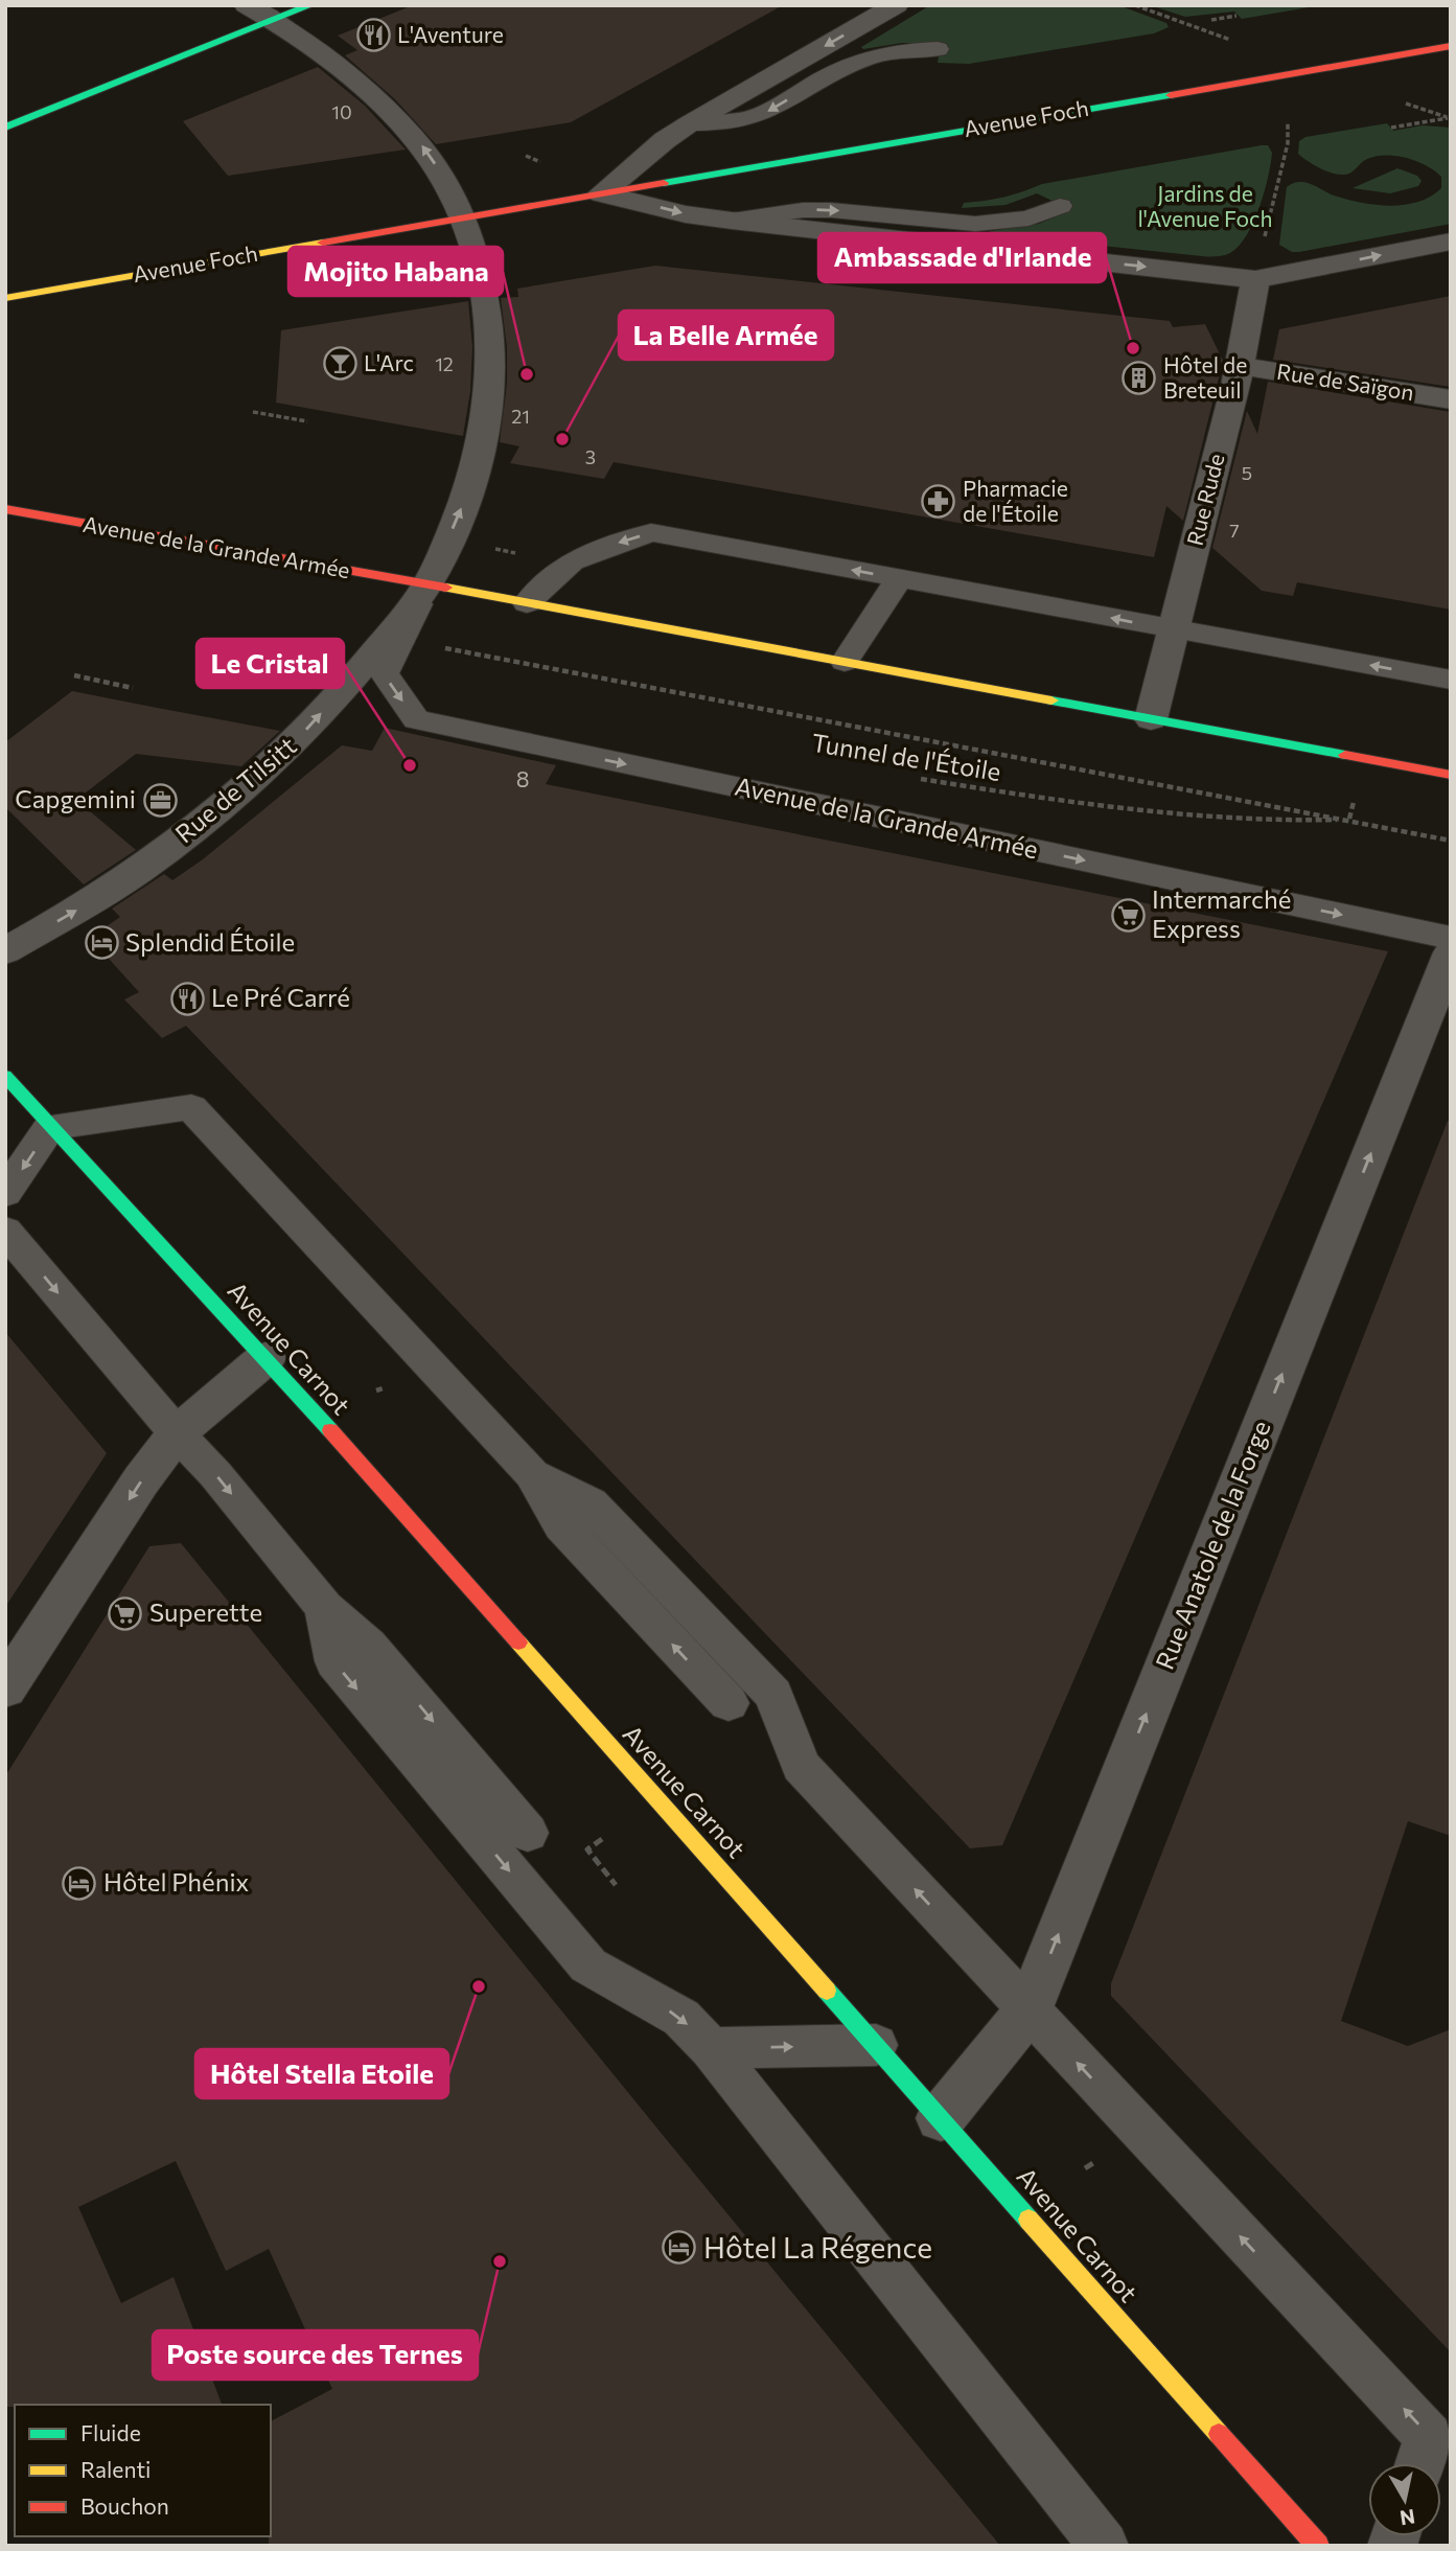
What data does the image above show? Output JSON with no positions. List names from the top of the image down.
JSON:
{
  "streets": {
    "main road": ["Avenue Foch", "Avenue de la Grande Armée", "Avenue Carnot"],
    "street": [
      "Rue de Saïgon",
      "Rue Rude",
      "Rue de Tilsitt",
      "Rue Anatole de la Forge"
    ],
    "path": ["Tunnel de l'Étoile"]
  },
  "crossings": [
    ["Avenue Foch", "Rue Rude"],
    ["Avenue Foch", "Rue de Tilsitt"],
    ["Rue de Saïgon", "Rue Rude"],
    ["Rue Rude", "Avenue de la Grande Armée"],
    ["Avenue de la Grande Armée", "Rue de Tilsitt"],
    ["Avenue Carnot", "Rue Anatole de la Forge"]
  ],
  "one_way": ["Rue Anatole de la Forge"],
  "parks": ["Jardins de l'Avenue Foch"],
  "places": {
    "restaurant": ["L'Aventure", "Le Pré Carré"],
    "other": [
      "Ambassade d'Irlande",
      "Mojito Habana",
      "La Belle Armée",
      "Le Cristal",
      "Hôtel Stella Etoile",
      "Poste source des Ternes"
    ],
    "bar": ["L'Arc"],
    "building": ["Hôtel de Breteuil"],
    "pharmacy": ["Pharmacie de l'Étoile"],
    "office": ["Capgemini"],
    "supermarket": ["Intermarché Express", "Superette"],
    "hotel": ["Splendid Étoile", "Hôtel Phénix", "Hôtel La Régence"]
  },
  "house_numbers": [
    "10",
    "12",
    "21",
    "3",
    "5",
    "7",
    "8"
  ],
  "legend": ["Fluide", "Ralenti", "Bouchon"],
  "north": "bottom"
}
